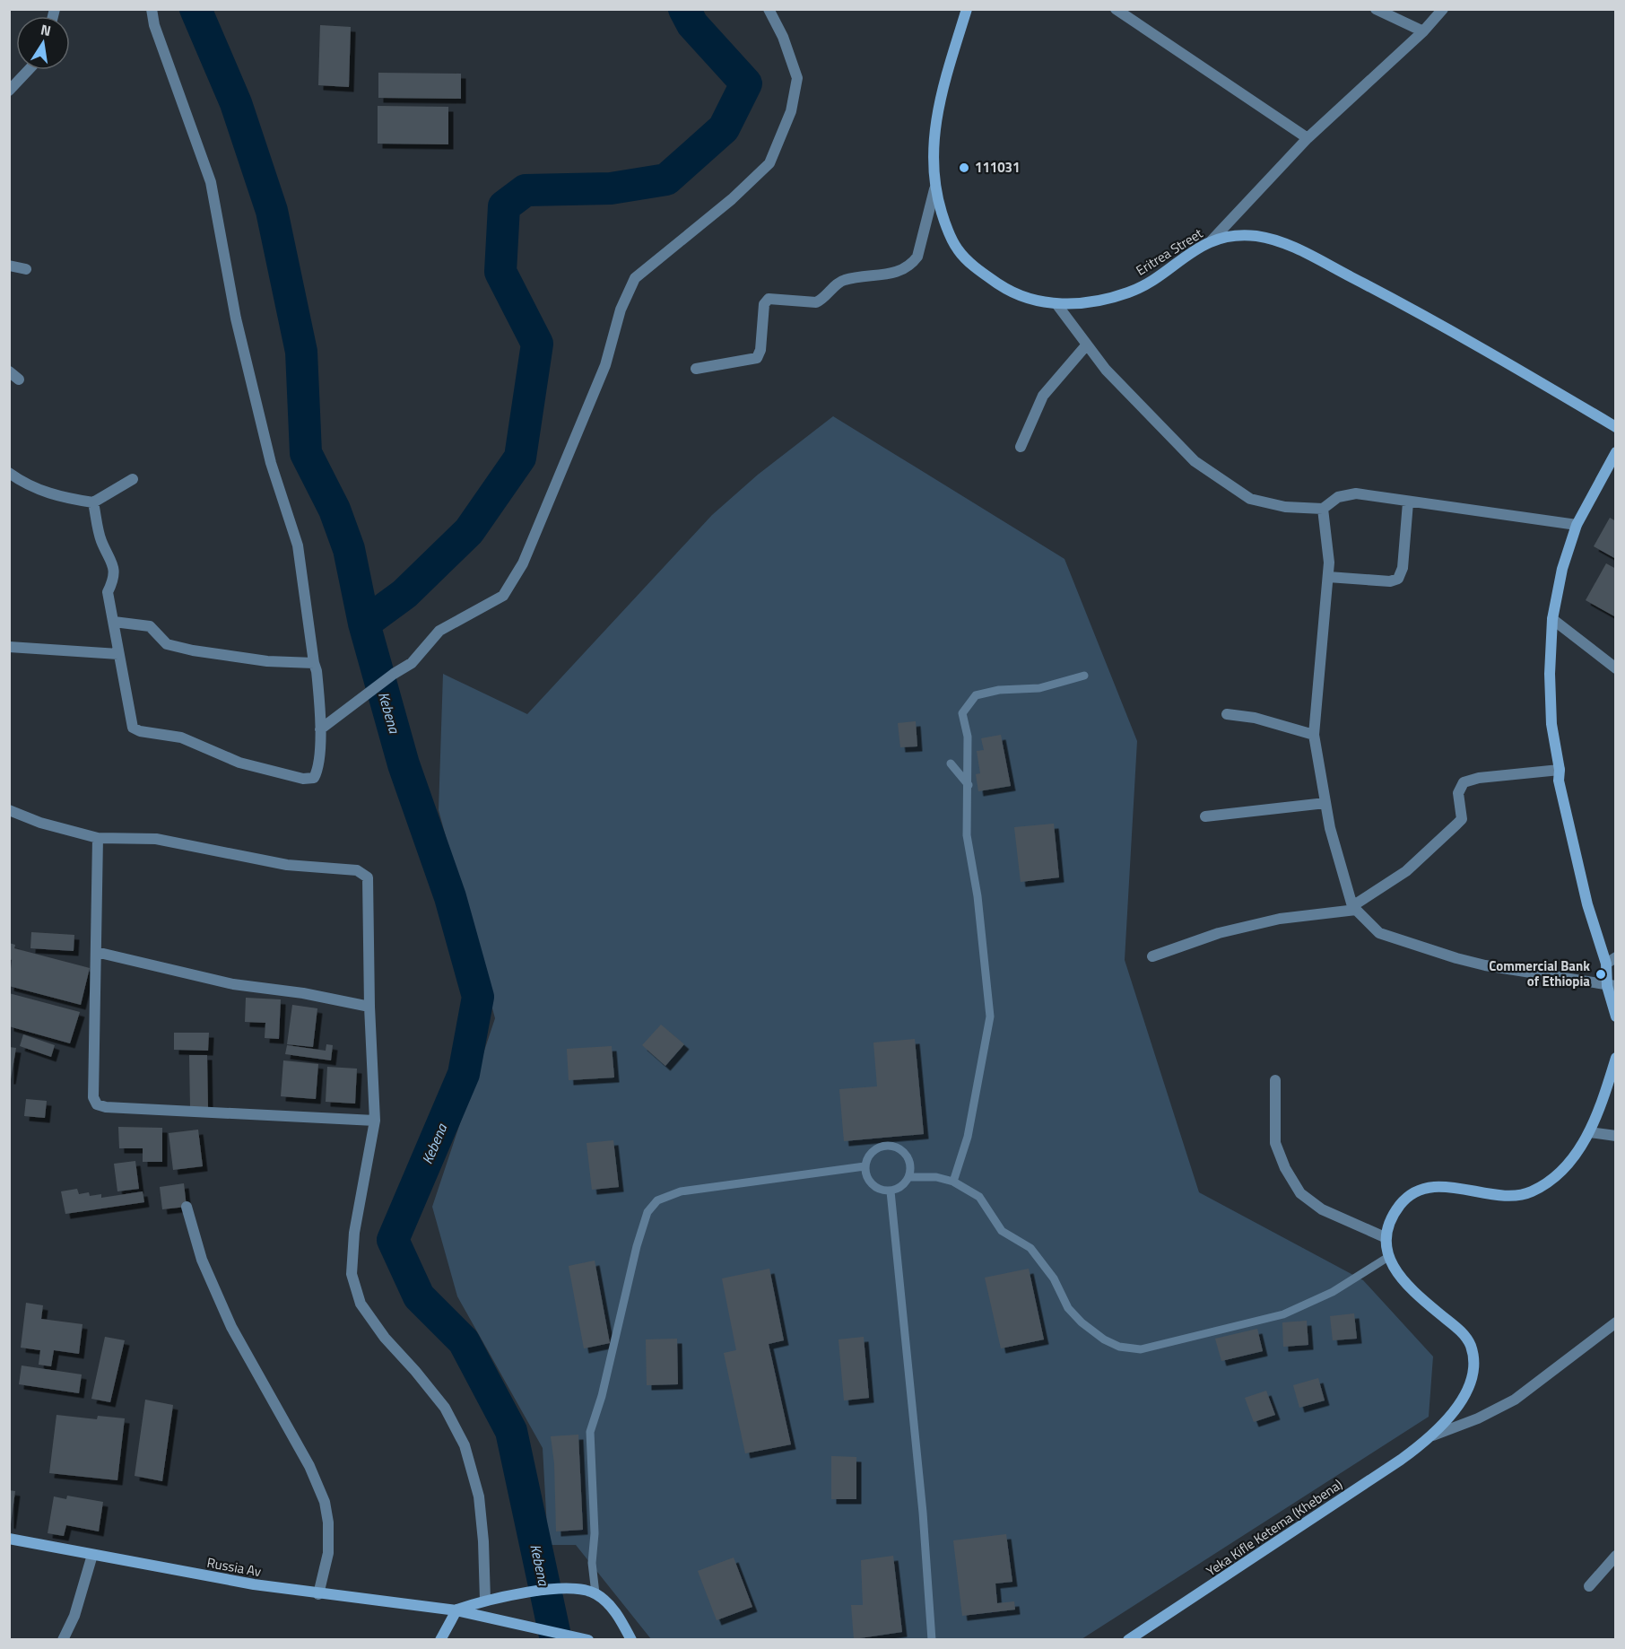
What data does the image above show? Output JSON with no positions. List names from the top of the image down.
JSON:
{
  "streets": {
    "main road": ["Eritrea Street", "Yeka Kifle Ketema (Khebena)", "Russia Av"]
  },
  "water": ["Kebena"],
  "places": ["111031", "Commercial Bank of Ethiopia"],
  "north": "top"
}
